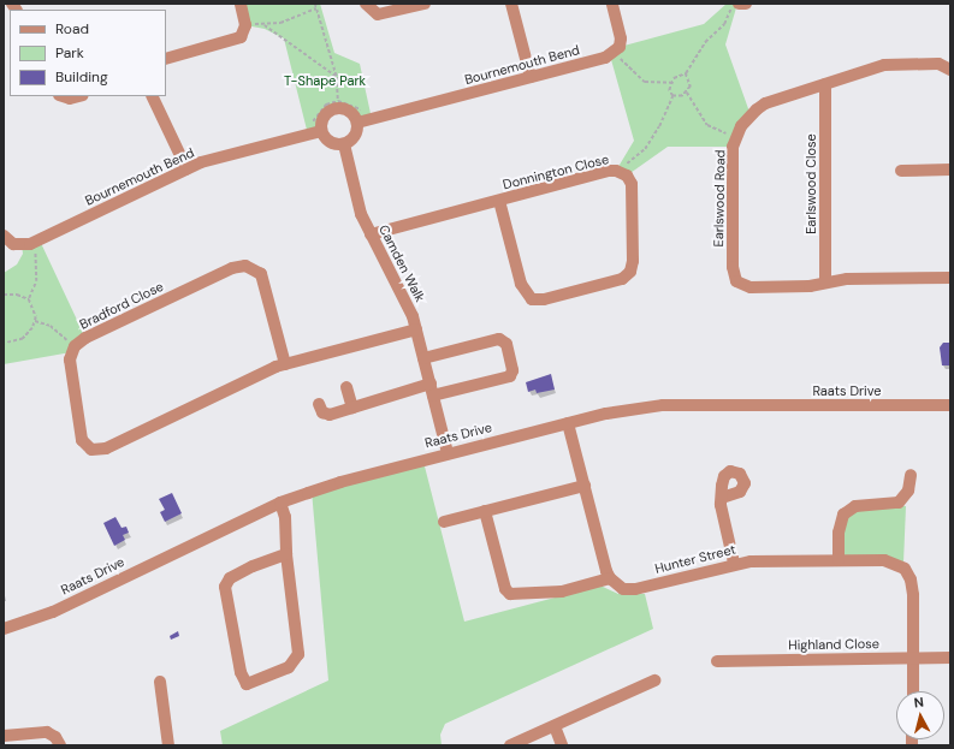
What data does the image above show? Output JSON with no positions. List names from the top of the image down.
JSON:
{
  "streets": {
    "street": [
      "Bournemouth Bend",
      "Donnington Close",
      "Earlswood Close",
      "Earlswood Road",
      "Camden Walk",
      "Bradford Close",
      "Raats Drive",
      "Hunter Street",
      "Highland Close"
    ]
  },
  "crossings": [
    ["Bournemouth Bend", "Camden Walk"],
    ["Donnington Close", "Camden Walk"],
    ["Earlswood Close", "Earlswood Road"],
    ["Camden Walk", "Bradford Close"],
    ["Camden Walk", "Raats Drive"],
    ["Hunter Street", "Highland Close"]
  ],
  "parks": ["T-Shape Park"],
  "legend": ["Road", "Park", "Building"],
  "north": "top"
}
